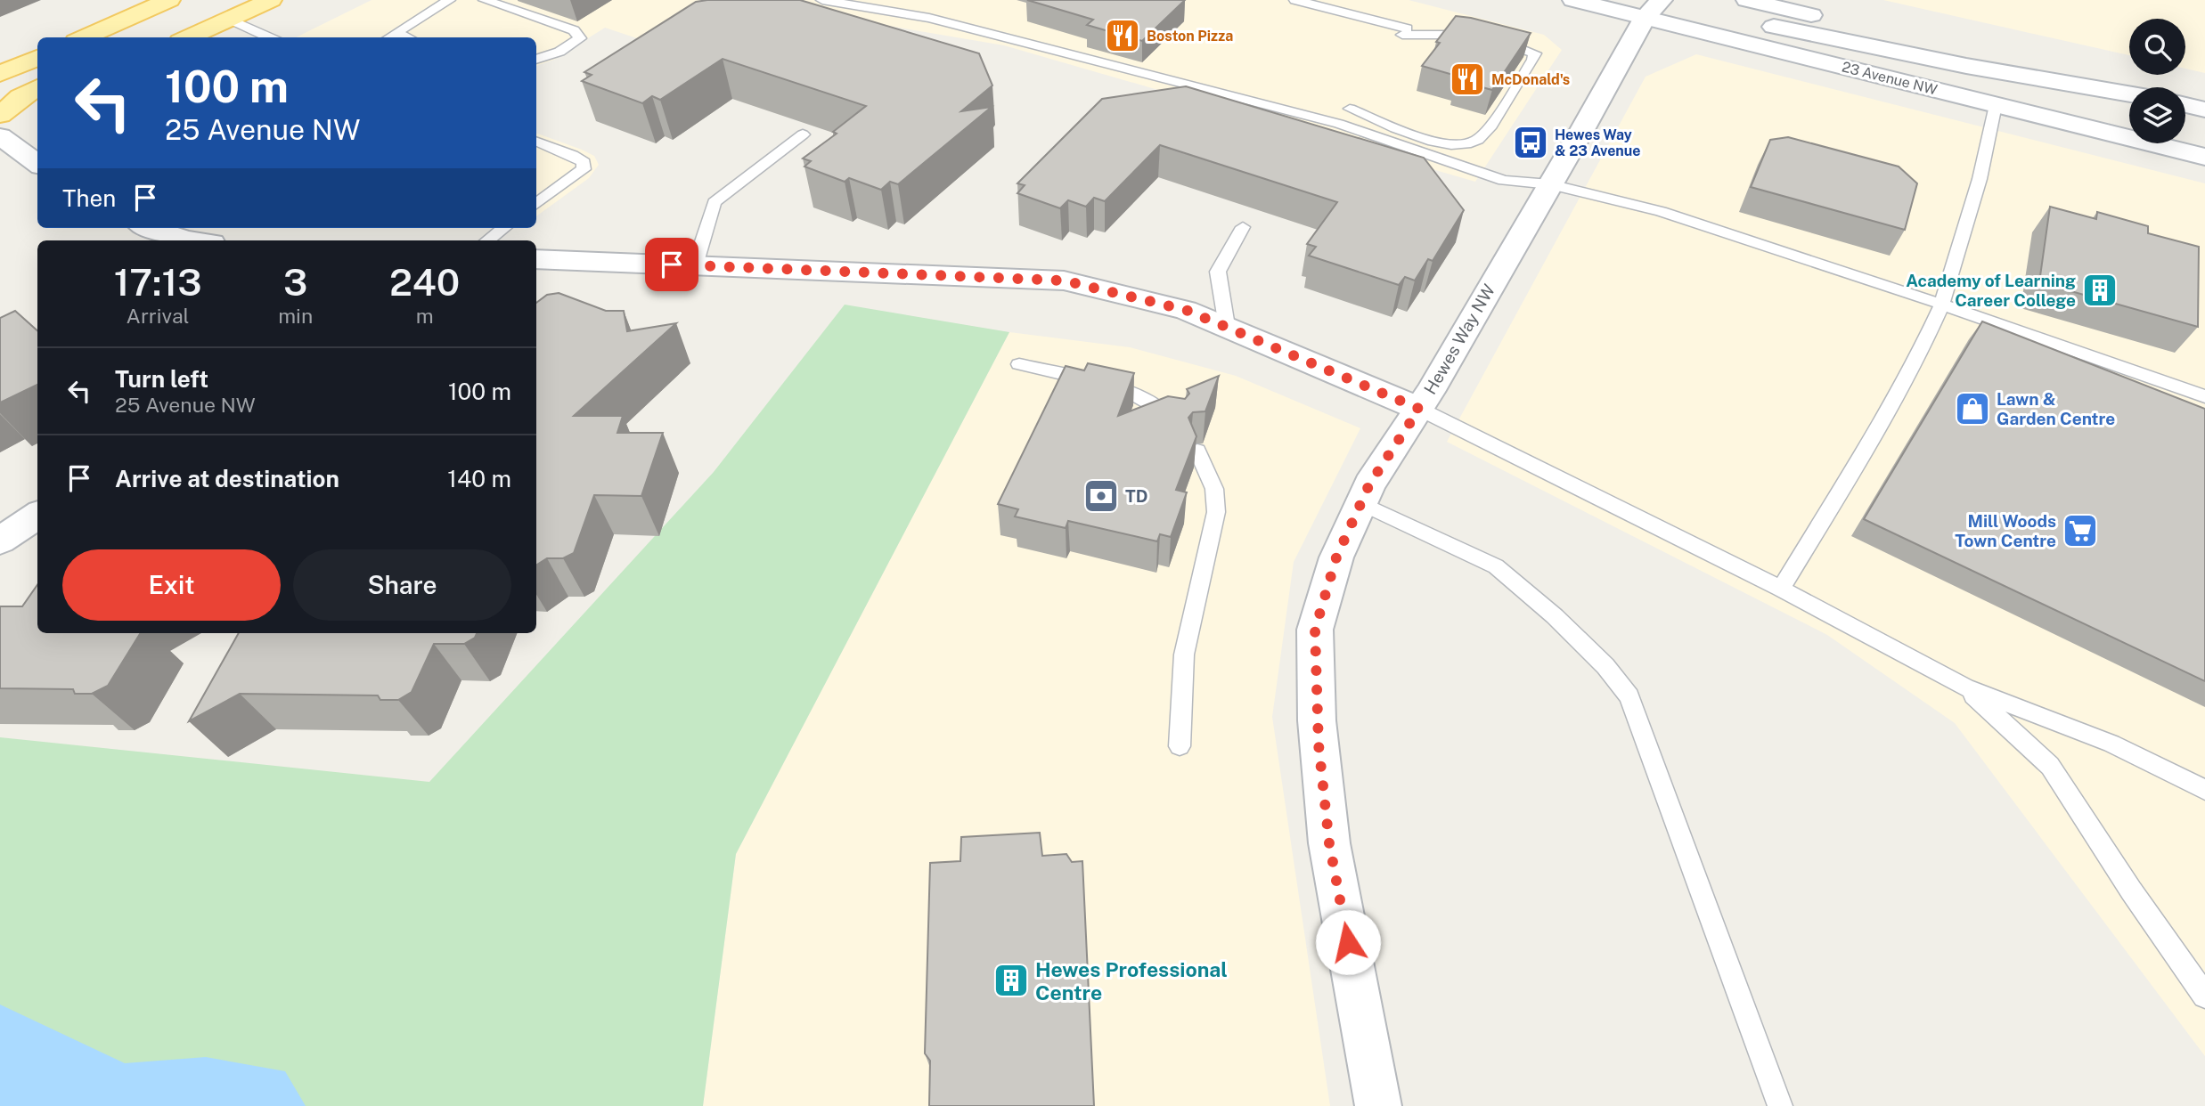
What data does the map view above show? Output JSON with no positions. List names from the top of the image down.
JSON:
{
  "streets": {
    "street": ["23 Avenue NW", "Hewes Way NW"]
  },
  "crossings": [
    ["23 Avenue NW", "Hewes Way NW"]
  ],
  "places": {
    "restaurant": ["Boston Pizza", "McDonald's"],
    "bus stop": ["Hewes Way & 23 Avenue"],
    "building": ["Academy of Learning Career College", "Hewes Professional Centre"],
    "shop": ["Lawn & Garden Centre"],
    "bank": ["TD"],
    "supermarket": ["Mill Woods Town Centre"]
  },
  "page": {
    "turn": ["100 m", "25 Avenue NW"],
    "then": "Then",
    "eta": [
      "17:13",
      "Arrival",
      "3",
      "min",
      "240",
      "m"
    ],
    "list": [
      {
        "name": "Turn left",
        "note": "25 Avenue NW",
        "value": "100 m"
      },
      {
        "name": "Arrive at destination",
        "value": "140 m"
      }
    ],
    "buttons": ["Exit", "Share"]
  }
}
